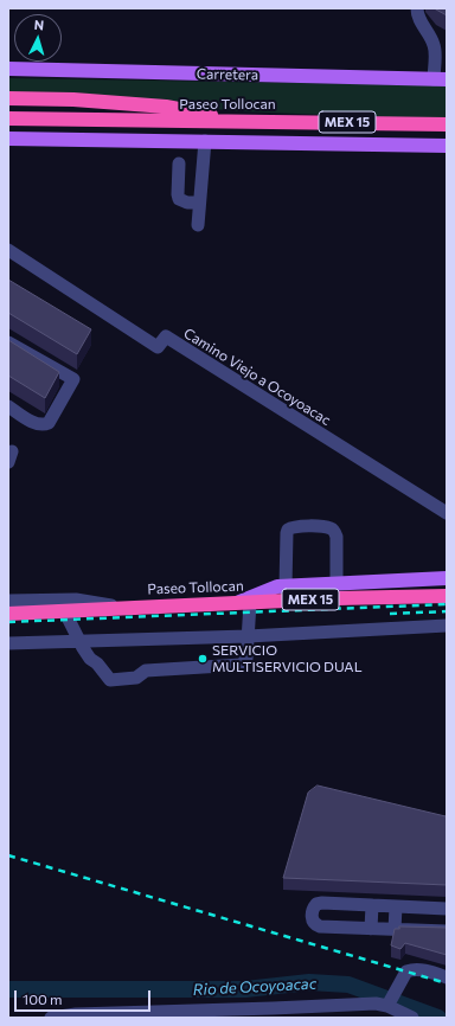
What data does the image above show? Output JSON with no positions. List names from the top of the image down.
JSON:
{
  "streets": {
    "highway": ["Paseo Tollocan", "MEX 15"],
    "main road": ["Carretera"],
    "street": ["Camino Viejo a Ocoyoacac"]
  },
  "crossings": [
    ["Paseo Tollocan", "MEX 15"]
  ],
  "water": ["Rio de Ocoyoacac"],
  "places": ["SERVICIO MULTISERVICIO DUAL"],
  "scale_bar": "100 m",
  "north": "top"
}
